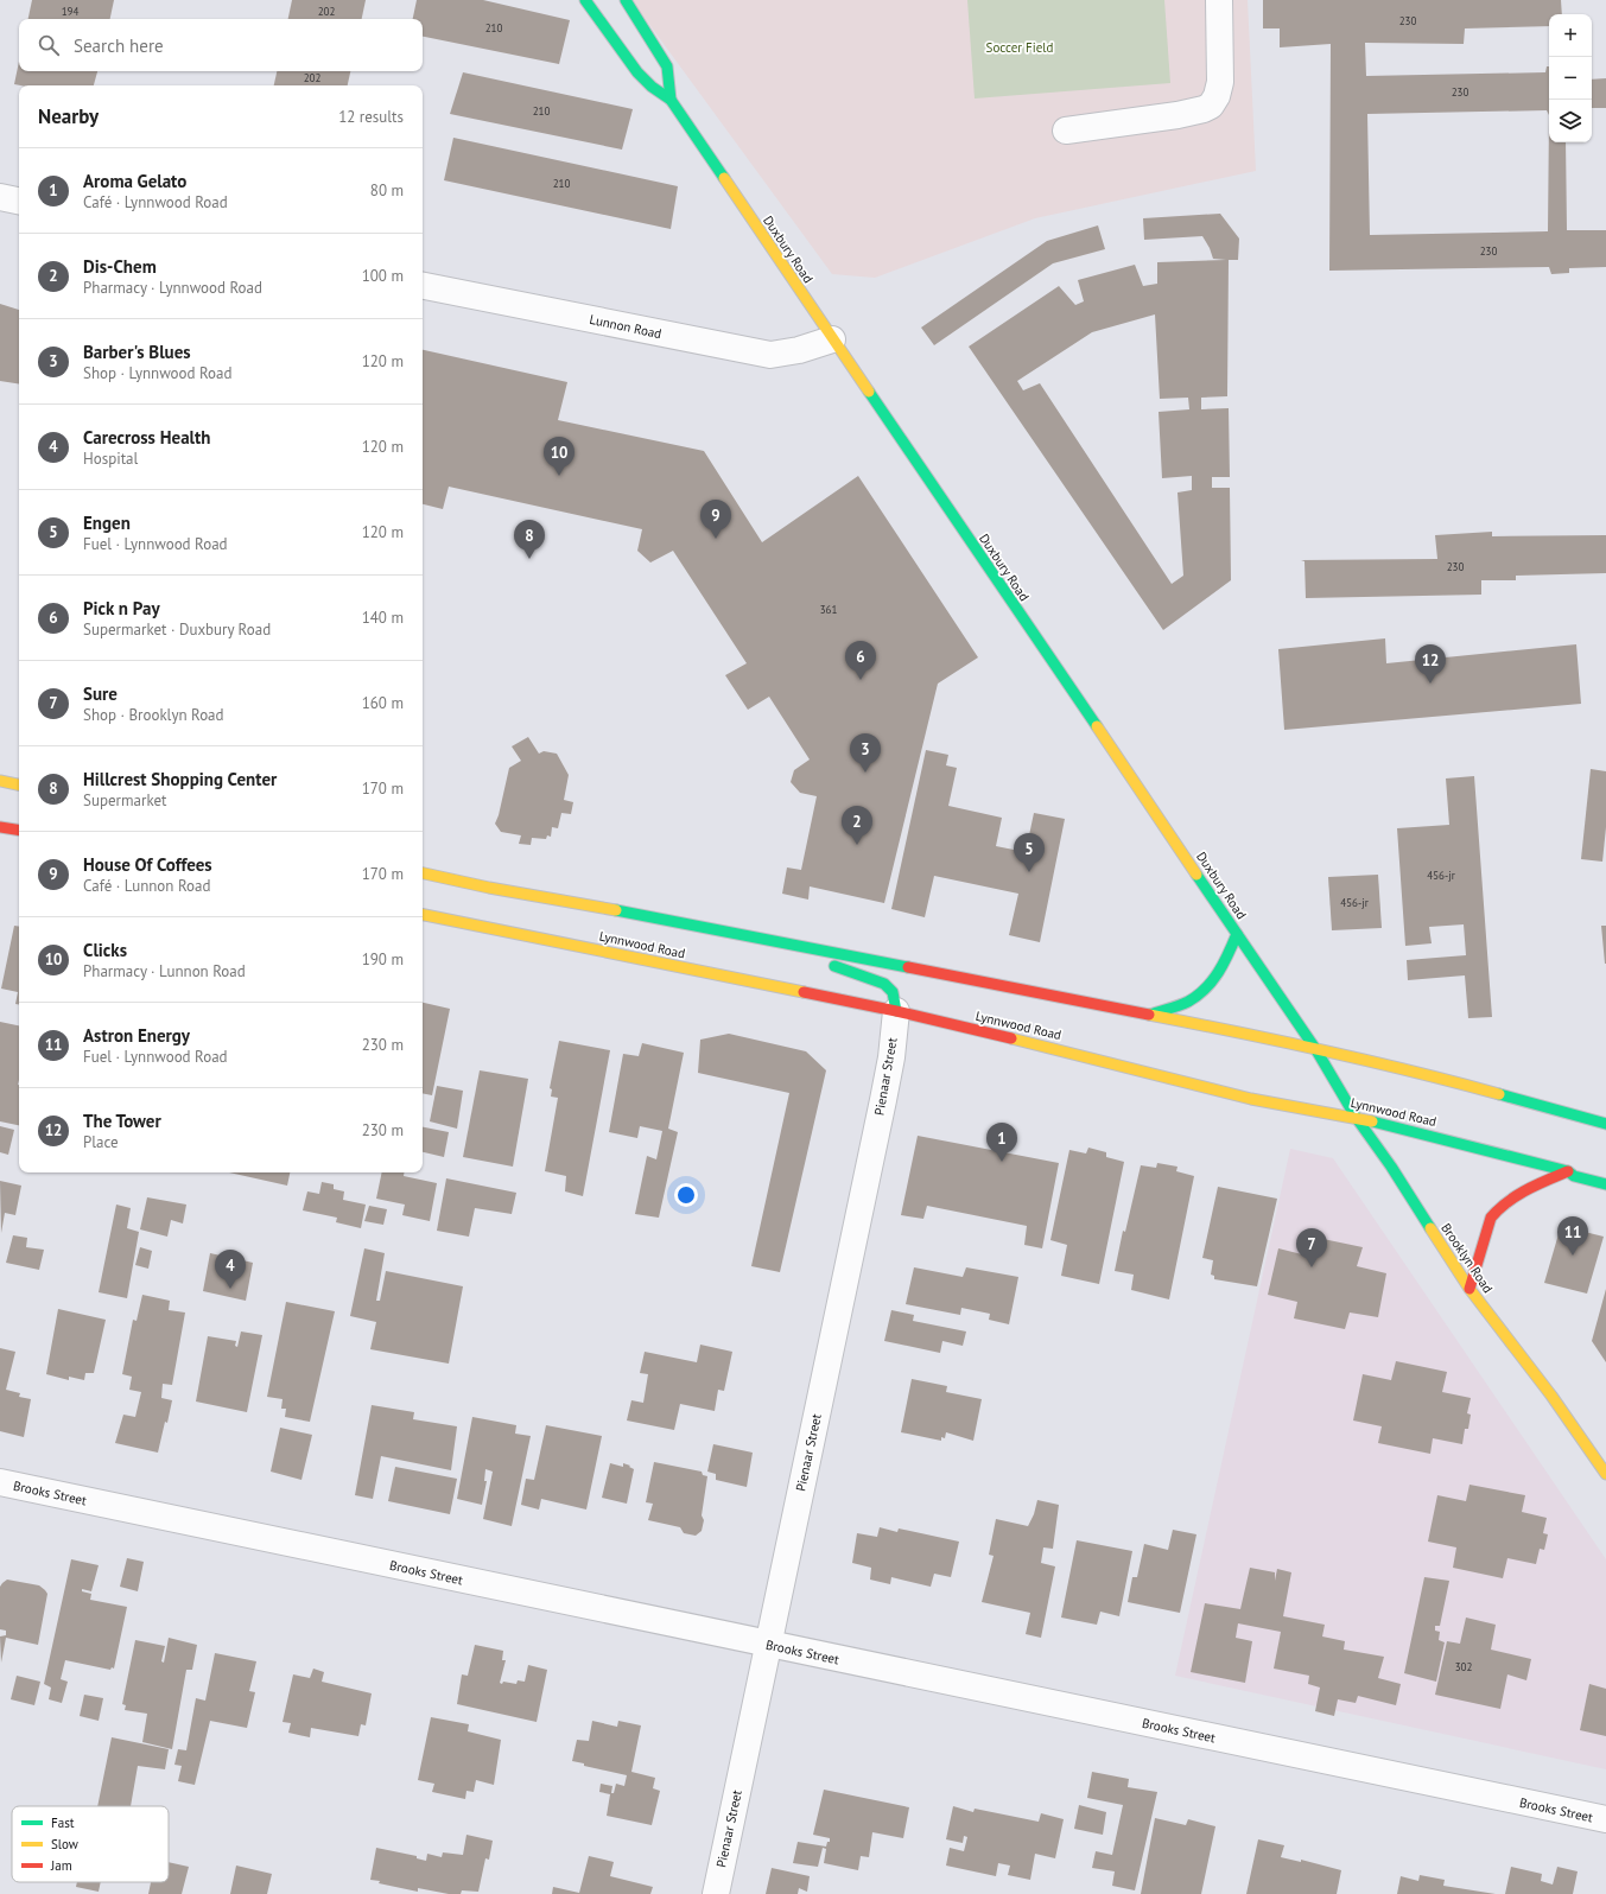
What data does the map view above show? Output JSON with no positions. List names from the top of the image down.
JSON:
{
  "streets": {
    "main road": ["Duxbury Road", "Lynnwood Road", "Brooklyn Road"],
    "street": ["Lunnon Road", "Pienaar Street", "Brooks Street"]
  },
  "crossings": [
    ["Duxbury Road", "Lunnon Road"],
    ["Duxbury Road", "Brooklyn Road"],
    ["Lynnwood Road", "Pienaar Street"],
    ["Lynnwood Road", "Brooklyn Road"],
    ["Pienaar Street", "Brooks Street"]
  ],
  "parks": ["Soccer Field"],
  "house_numbers": [
    "194",
    "202",
    "230",
    "210",
    "202",
    "230",
    "210",
    "210",
    "230",
    "230",
    "361",
    "456-jr",
    "456-jr",
    "302"
  ],
  "legend": ["Fast", "Slow", "Jam"],
  "page": {
    "map_buttons": ["+", "−"],
    "search": "Search here",
    "heading": ["Nearby", "12 results"],
    "list": [
      {
        "mark": "1",
        "name": "Aroma Gelato",
        "note": "Café · Lynnwood Road",
        "value": "80 m"
      },
      {
        "mark": "2",
        "name": "Dis-Chem",
        "note": "Pharmacy · Lynnwood Road",
        "value": "100 m"
      },
      {
        "mark": "3",
        "name": "Barber's Blues",
        "note": "Shop · Lynnwood Road",
        "value": "120 m"
      },
      {
        "mark": "4",
        "name": "Carecross Health",
        "note": "Hospital",
        "value": "120 m"
      },
      {
        "mark": "5",
        "name": "Engen",
        "note": "Fuel · Lynnwood Road",
        "value": "120 m"
      },
      {
        "mark": "6",
        "name": "Pick n Pay",
        "note": "Supermarket · Duxbury Road",
        "value": "140 m"
      },
      {
        "mark": "7",
        "name": "Sure",
        "note": "Shop · Brooklyn Road",
        "value": "160 m"
      },
      {
        "mark": "8",
        "name": "Hillcrest Shopping Center",
        "note": "Supermarket",
        "value": "170 m"
      },
      {
        "mark": "9",
        "name": "House Of Coffees",
        "note": "Café · Lunnon Road",
        "value": "170 m"
      },
      {
        "mark": "10",
        "name": "Clicks",
        "note": "Pharmacy · Lunnon Road",
        "value": "190 m"
      },
      {
        "mark": "11",
        "name": "Astron Energy",
        "note": "Fuel · Lynnwood Road",
        "value": "230 m"
      },
      {
        "mark": "12",
        "name": "The Tower",
        "note": "Place",
        "value": "230 m"
      }
    ],
    "pins": [
      "10",
      "9",
      "8",
      "6",
      "12",
      "3",
      "2",
      "5",
      "1",
      "11",
      "7",
      "4"
    ]
  }
}
